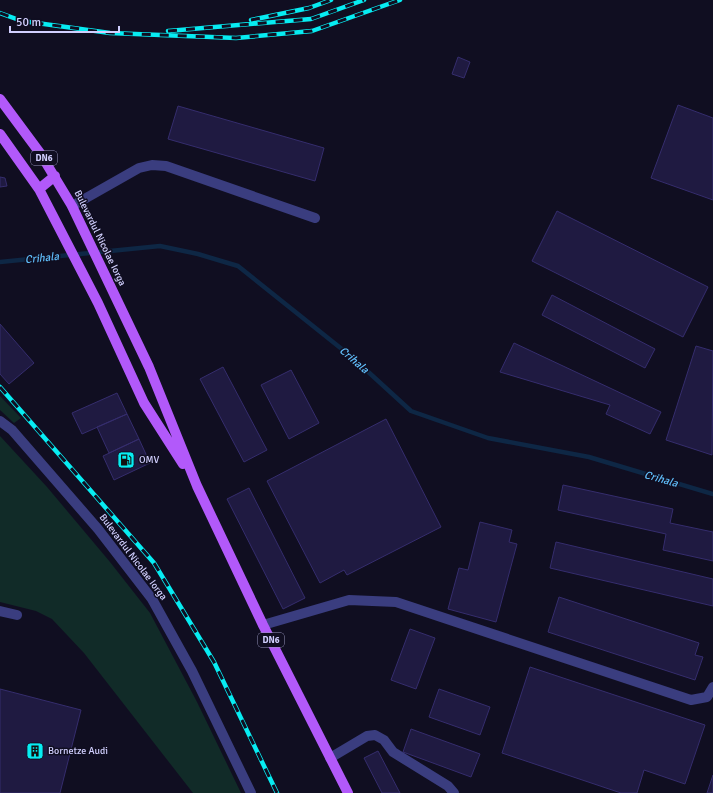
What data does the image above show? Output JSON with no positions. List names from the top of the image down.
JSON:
{
  "streets": {
    "main road": ["DN6", "Bulevardul Nicolae Iorga"]
  },
  "water": ["Crihala"],
  "places": {
    "fuel station": ["OMV"],
    "building": ["Bornetze Audi"]
  },
  "scale_bar": "50 m"
}
